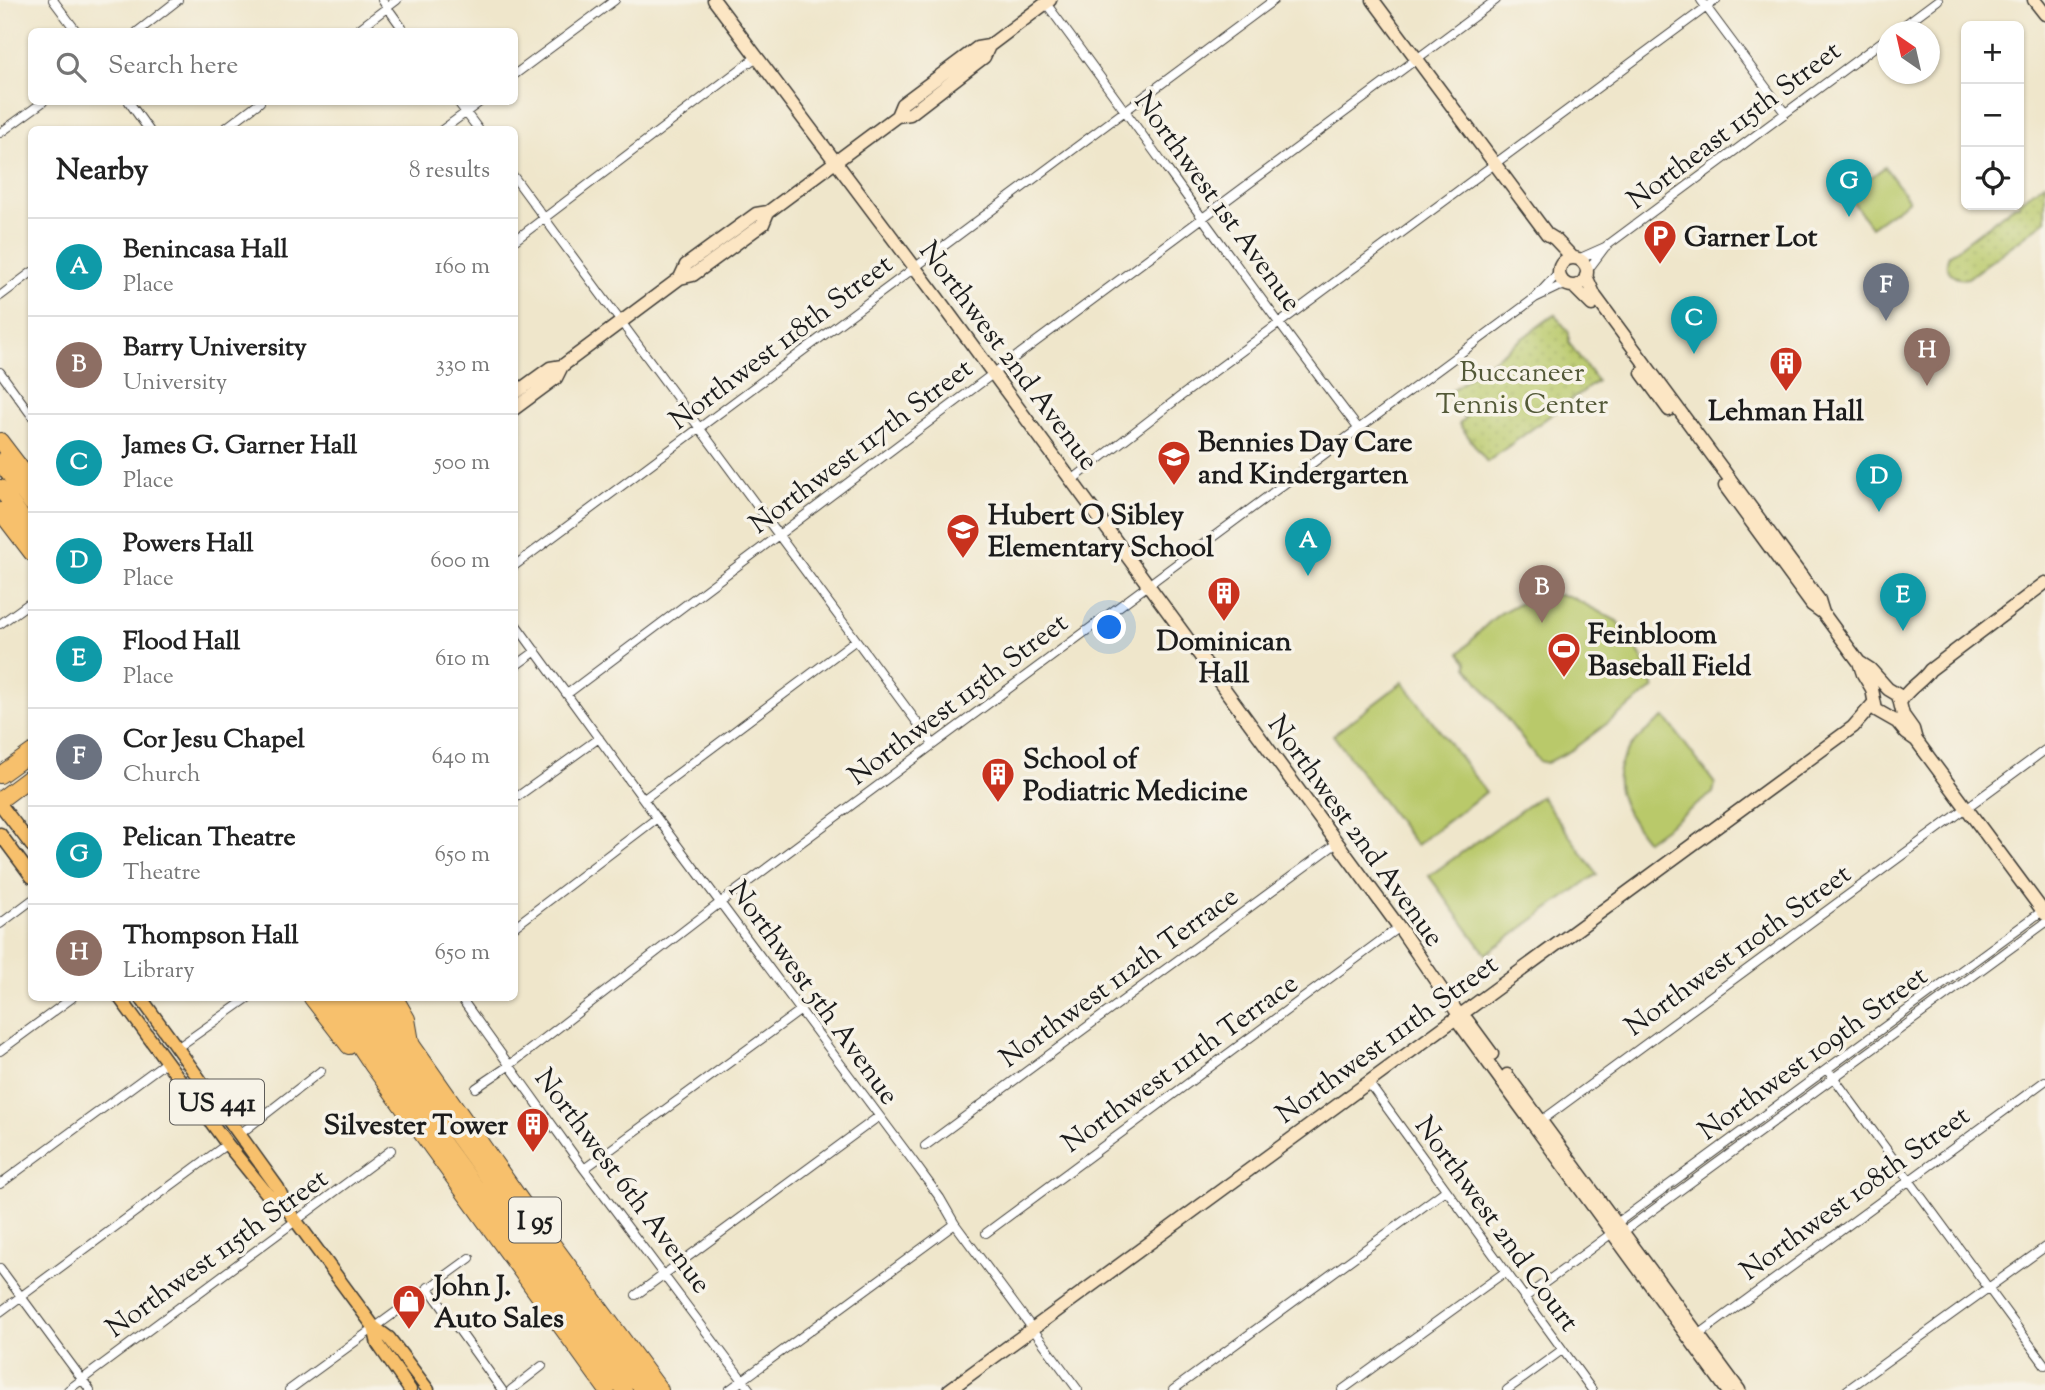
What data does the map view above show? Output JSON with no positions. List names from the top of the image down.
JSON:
{
  "streets": {
    "highway": ["I 95"],
    "main road": ["US 441"],
    "street": [
      "Northeast 115th Street",
      "Northwest 1st Avenue",
      "Northwest 118th Street",
      "Northwest 2nd Avenue",
      "Northwest 117th Street",
      "Northwest 115th Street",
      "Northwest 110th Street",
      "Northwest 112th Terrace",
      "Northwest 5th Avenue",
      "Northwest 111th Street",
      "Northwest 109th Street",
      "Northwest 111th Terrace",
      "Northwest 6th Avenue",
      "Northwest 108th Street",
      "Northwest 2nd Court"
    ]
  },
  "crossings": [
    ["Northwest 1st Avenue", "Northwest 118th Street"],
    ["Northwest 1st Avenue", "Northwest 117th Street"],
    ["Northwest 1st Avenue", "Northwest 115th Street"],
    ["Northwest 118th Street", "Northwest 2nd Avenue"],
    ["Northwest 2nd Avenue", "Northwest 117th Street"],
    ["Northwest 2nd Avenue", "Northwest 115th Street"],
    ["Northwest 2nd Avenue", "Northwest 110th Street"],
    ["Northwest 2nd Avenue", "Northwest 112th Terrace"],
    ["Northwest 2nd Avenue", "Northwest 111th Street"],
    ["Northwest 2nd Avenue", "Northwest 109th Street"],
    ["Northwest 2nd Avenue", "Northwest 111th Terrace"],
    ["Northwest 2nd Avenue", "Northwest 108th Street"],
    ["Northwest 117th Street", "Northwest 5th Avenue"],
    ["Northwest 115th Street", "Northwest 5th Avenue"],
    ["Northwest 115th Street", "US 441"],
    ["Northwest 115th Street", "Northwest 6th Avenue"],
    ["Northwest 5th Avenue", "Northwest 111th Street"],
    ["Northwest 111th Street", "Northwest 2nd Court"],
    ["Northwest 109th Street", "Northwest 2nd Court"]
  ],
  "parks": ["Buccaneer Tennis Center"],
  "places": {
    "parking": ["Garner Lot"],
    "building": [
      "Lehman Hall",
      "Dominican Hall",
      "School of Podiatric Medicine",
      "Silvester Tower"
    ],
    "school or university": ["Bennies Day Care and Kindergarten", "Hubert O Sibley Elementary School"],
    "sports": ["Feinbloom Baseball Field"],
    "shop": ["John J. Auto Sales"]
  },
  "north": "top left",
  "page": {
    "map_buttons": ["+", "−"],
    "search": "Search here",
    "heading": ["Nearby", "8 results"],
    "pins": [
      "G",
      "F",
      "C",
      "H",
      "D",
      "A",
      "B",
      "E"
    ],
    "list": [
      {
        "mark": "A",
        "name": "Benincasa Hall",
        "note": "Place",
        "value": "160 m"
      },
      {
        "mark": "B",
        "name": "Barry University",
        "note": "University",
        "value": "330 m"
      },
      {
        "mark": "C",
        "name": "James G. Garner Hall",
        "note": "Place",
        "value": "500 m"
      },
      {
        "mark": "D",
        "name": "Powers Hall",
        "note": "Place",
        "value": "600 m"
      },
      {
        "mark": "E",
        "name": "Flood Hall",
        "note": "Place",
        "value": "610 m"
      },
      {
        "mark": "F",
        "name": "Cor Jesu Chapel",
        "note": "Church",
        "value": "640 m"
      },
      {
        "mark": "G",
        "name": "Pelican Theatre",
        "note": "Theatre",
        "value": "650 m"
      },
      {
        "mark": "H",
        "name": "Thompson Hall",
        "note": "Library",
        "value": "650 m"
      }
    ]
  }
}
